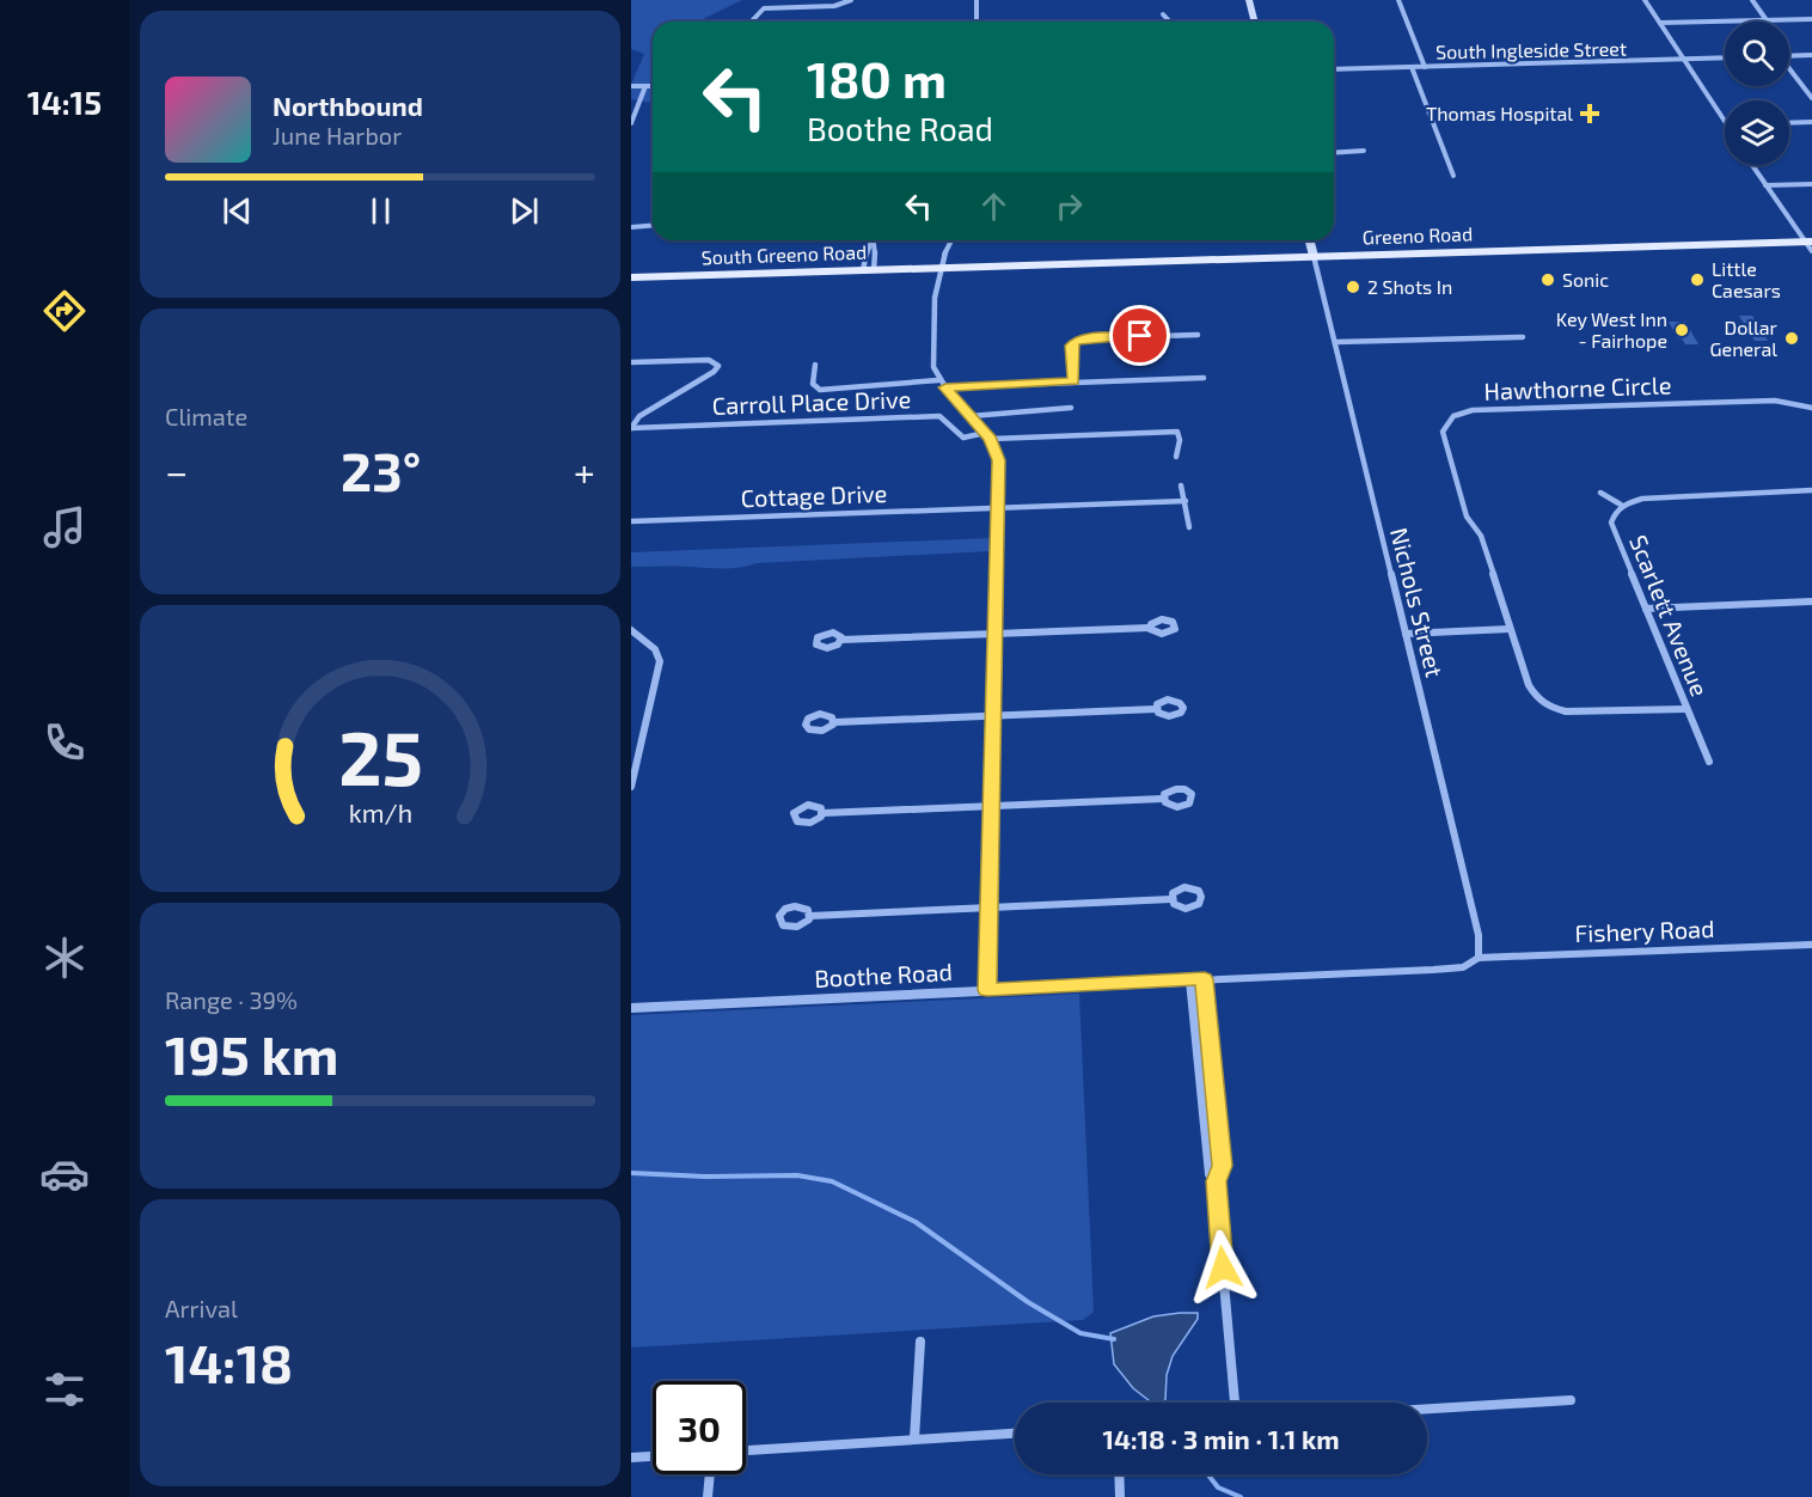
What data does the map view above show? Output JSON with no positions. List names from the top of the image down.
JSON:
{
  "streets": {
    "main road": ["Greeno Road", "South Greeno Road"],
    "street": [
      "South Ingleside Street",
      "Hawthorne Circle",
      "Carroll Place Drive",
      "Cottage Drive",
      "Nichols Street",
      "Scarlett Avenue",
      "Fishery Road",
      "Boothe Road"
    ]
  },
  "crossings": [
    ["Greeno Road", "South Greeno Road"],
    ["Greeno Road", "Nichols Street"],
    ["Nichols Street", "Fishery Road"],
    ["Nichols Street", "Boothe Road"],
    ["Fishery Road", "Boothe Road"]
  ],
  "places": {
    "health": ["Thomas Hospital"],
    "other": [
      "Sonic",
      "Little Caesars",
      "2 Shots In",
      "Key West Inn - Fairhope",
      "Dollar General"
    ]
  },
  "page": {
    "tabs": "14:15",
    "turn": ["180 m", "Boothe Road"],
    "song": ["Northbound", "June Harbor"],
    "tile": [
      "Climate",
      ["Range · 39%", "195 km"],
      ["Arrival", "14:18"]
    ],
    "heat": ["−", "23°", "+"],
    "limit": "30",
    "trip": "14:18 · 3 min · 1.1 km",
    "gauge": ["25", "km/h"]
  }
}
